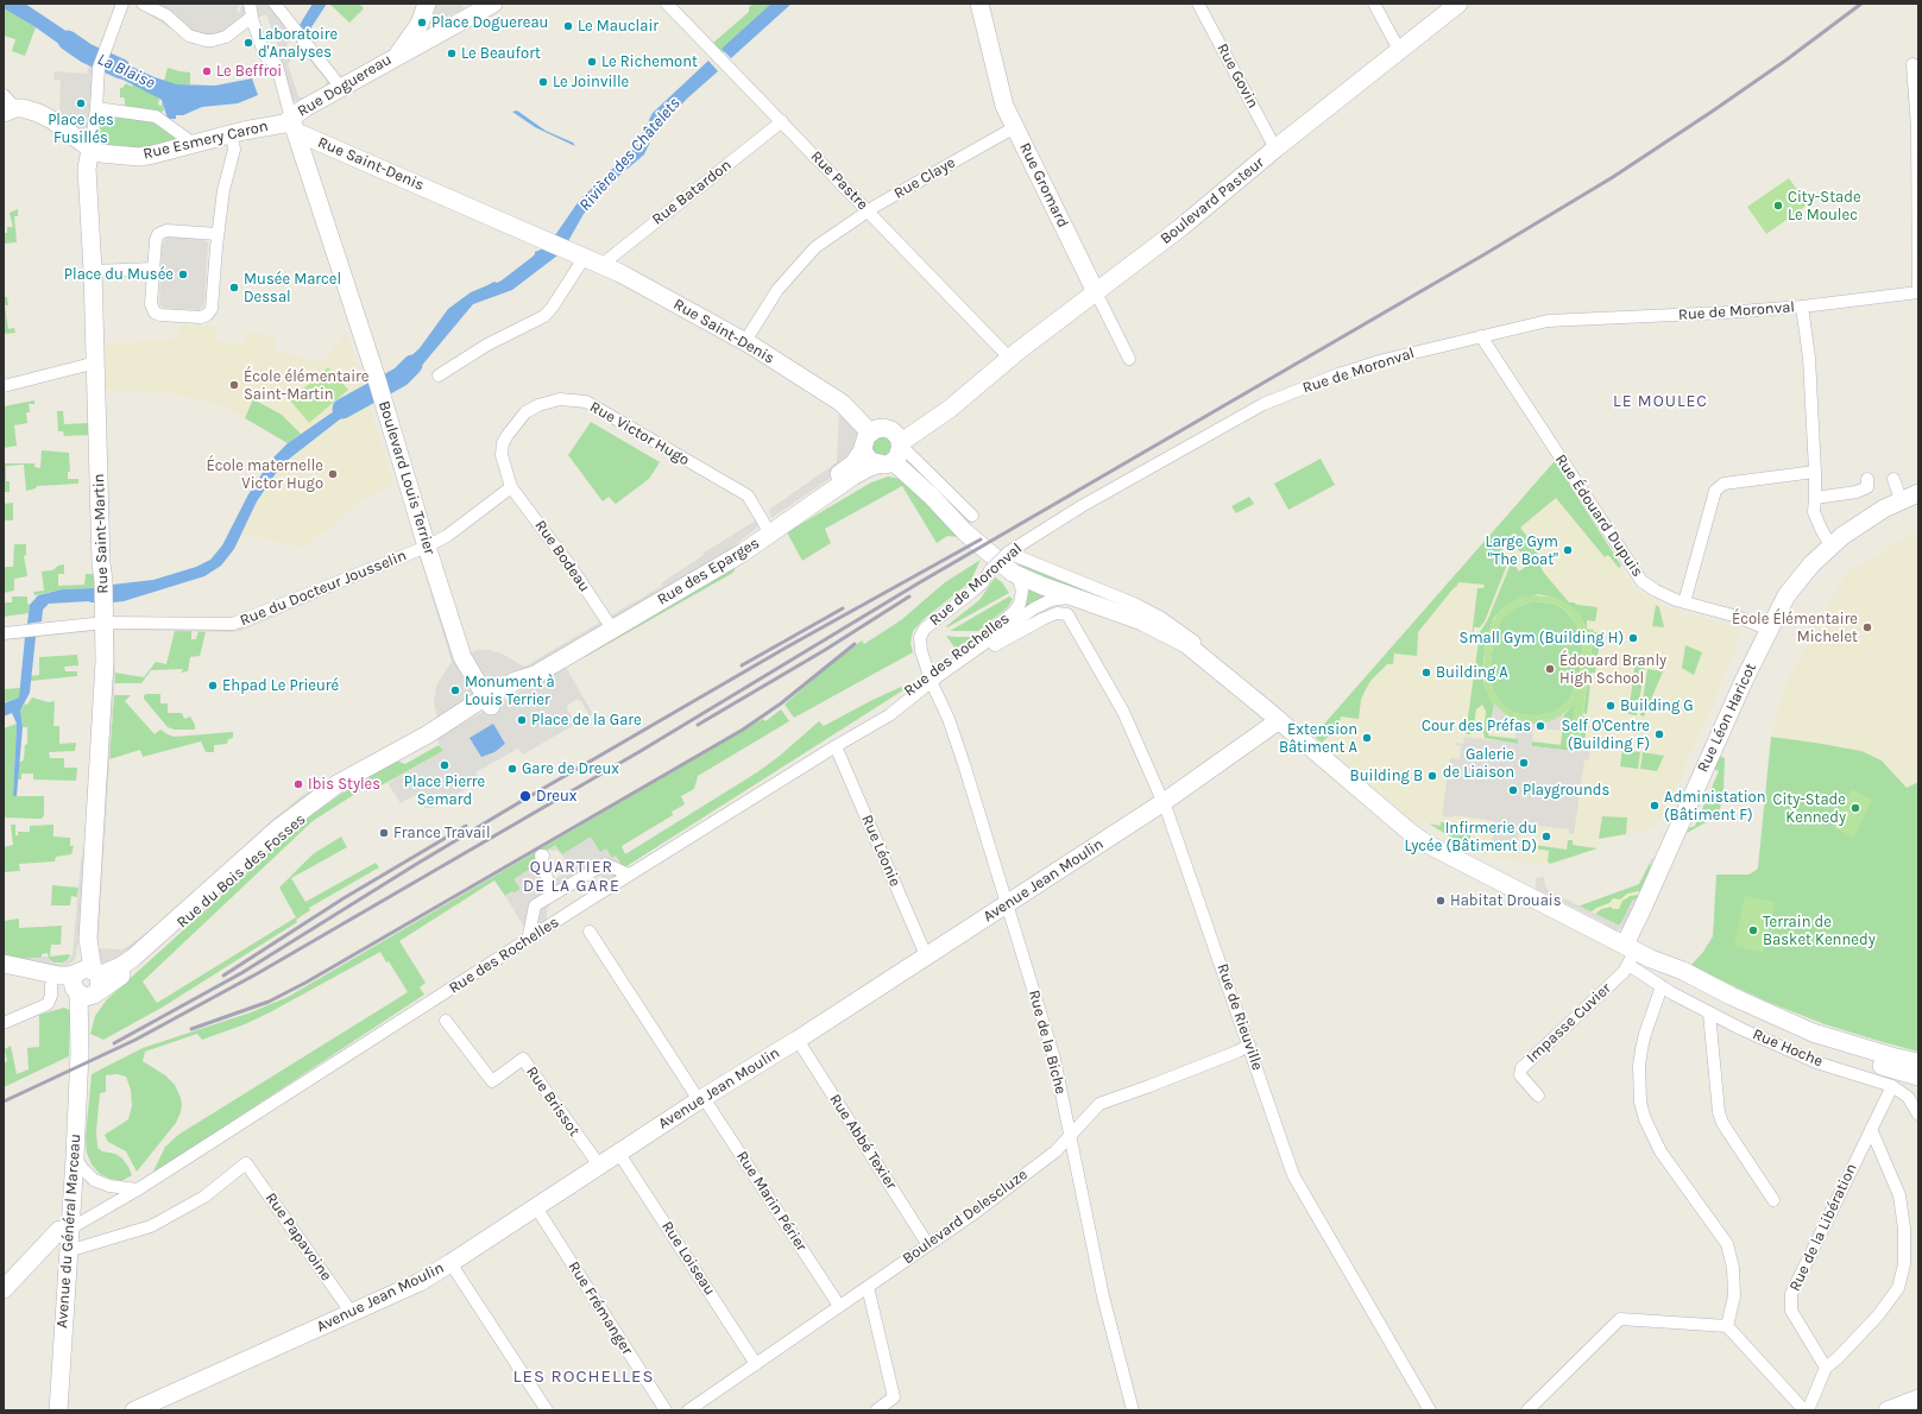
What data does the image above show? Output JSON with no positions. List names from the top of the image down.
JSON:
{
  "streets": {
    "street": [
      "Rue Govin",
      "Rue Doguereau",
      "Rue Esmery Caron",
      "Rue Saint-Denis",
      "Rue Claye",
      "Rue Pastre",
      "Rue Gromard",
      "Rue Batardon",
      "Boulevard Pasteur",
      "Rue de Moronval",
      "Rue Victor Hugo",
      "Boulevard Louis Terrier",
      "Rue Édouard Dupuis",
      "Rue Saint-Martin",
      "Rue Bodeau",
      "Rue des Eparges",
      "Rue du Docteur Jousselin",
      "Rue des Rochelles",
      "Rue Léon Haricot",
      "Rue Léonie",
      "Rue du Bois des Fosses",
      "Avenue Jean Moulin",
      "Rue de Rieuville",
      "Impasse Cuvier",
      "Rue de la Biche",
      "Rue Hoche",
      "Rue Brissot",
      "Rue Abbé Texier",
      "Rue Marin Périer",
      "Boulevard Delescluze",
      "Rue de la Libération",
      "Avenue du Général Marceau",
      "Rue Papavoine",
      "Rue Loiseau",
      "Rue Frémanger"
    ]
  },
  "crossings": [
    ["Rue Govin", "Boulevard Pasteur"],
    ["Rue Doguereau", "Rue Esmery Caron"],
    ["Rue Doguereau", "Rue Saint-Denis"],
    ["Rue Doguereau", "Boulevard Louis Terrier"],
    ["Rue Esmery Caron", "Rue Saint-Denis"],
    ["Rue Esmery Caron", "Boulevard Louis Terrier"],
    ["Rue Esmery Caron", "Rue Saint-Martin"],
    ["Rue Saint-Denis", "Rue Claye"],
    ["Rue Saint-Denis", "Rue Batardon"],
    ["Rue Saint-Denis", "Boulevard Pasteur"],
    ["Rue Saint-Denis", "Boulevard Louis Terrier"],
    ["Rue Saint-Denis", "Rue des Eparges"],
    ["Rue Saint-Denis", "Rue des Rochelles"],
    ["Rue Saint-Denis", "Rue Léon Haricot"],
    ["Rue Saint-Denis", "Avenue Jean Moulin"],
    ["Rue Saint-Denis", "Impasse Cuvier"],
    ["Rue Saint-Denis", "Rue Hoche"],
    ["Rue Claye", "Rue Pastre"],
    ["Rue Claye", "Rue Gromard"],
    ["Rue Pastre", "Rue Batardon"],
    ["Rue Pastre", "Boulevard Pasteur"],
    ["Rue Gromard", "Boulevard Pasteur"],
    ["Boulevard Pasteur", "Rue des Eparges"],
    ["Rue de Moronval", "Rue Édouard Dupuis"],
    ["Rue de Moronval", "Rue des Rochelles"],
    ["Rue de Moronval", "Rue de la Biche"],
    ["Rue Victor Hugo", "Rue Bodeau"],
    ["Rue Victor Hugo", "Rue des Eparges"],
    ["Boulevard Louis Terrier", "Rue des Eparges"],
    ["Boulevard Louis Terrier", "Rue du Docteur Jousselin"],
    ["Boulevard Louis Terrier", "Rue du Bois des Fosses"],
    ["Rue Édouard Dupuis", "Rue Léon Haricot"],
    ["Rue Saint-Martin", "Rue du Docteur Jousselin"],
    ["Rue Saint-Martin", "Rue du Bois des Fosses"],
    ["Rue Saint-Martin", "Avenue du Général Marceau"],
    ["Rue Bodeau", "Rue des Eparges"],
    ["Rue des Eparges", "Rue du Bois des Fosses"],
    ["Rue des Rochelles", "Rue Léonie"],
    ["Rue des Rochelles", "Rue de Rieuville"],
    ["Rue des Rochelles", "Rue de la Biche"],
    ["Rue des Rochelles", "Avenue du Général Marceau"],
    ["Rue Léon Haricot", "Impasse Cuvier"],
    ["Rue Léon Haricot", "Rue Hoche"],
    ["Rue Léonie", "Avenue Jean Moulin"],
    ["Rue du Bois des Fosses", "Avenue du Général Marceau"],
    ["Avenue Jean Moulin", "Rue de Rieuville"],
    ["Avenue Jean Moulin", "Rue de la Biche"],
    ["Avenue Jean Moulin", "Rue Brissot"],
    ["Avenue Jean Moulin", "Rue Abbé Texier"],
    ["Avenue Jean Moulin", "Rue Marin Périer"],
    ["Avenue Jean Moulin", "Rue Papavoine"],
    ["Avenue Jean Moulin", "Rue Loiseau"],
    ["Avenue Jean Moulin", "Rue Frémanger"],
    ["Rue de Rieuville", "Boulevard Delescluze"],
    ["Impasse Cuvier", "Rue Hoche"],
    ["Rue de la Biche", "Boulevard Delescluze"],
    ["Rue Hoche", "Rue de la Libération"],
    ["Rue Abbé Texier", "Boulevard Delescluze"],
    ["Rue Marin Périer", "Boulevard Delescluze"],
    ["Boulevard Delescluze", "Rue Loiseau"],
    ["Avenue du Général Marceau", "Rue Papavoine"]
  ],
  "districts": ["LE MOULEC", "QUARTIER DE LA GARE", "LES ROCHELLES"],
  "water": ["La Blaise", "Rivière des Châtelets"],
  "places": [
    "Place Doguereau",
    "Le Mauclair",
    "Laboratoire d'Analyses",
    "Le Beaufort",
    "Le Richemont",
    "Le Beffroi",
    "Le Joinville",
    "Place des Fusillés",
    "City-Stade Le Moulec",
    "Place du Musée",
    "Musée Marcel Dessal",
    "École élémentaire Saint-Martin",
    "École maternelle Victor Hugo",
    "Large Gym \"The Boat\"",
    "École Élémentaire Michelet",
    "Small Gym (Building H)",
    "Édouard Branly High School",
    "Building A",
    "Ehpad Le Prieuré",
    "Monument à Louis Terrier",
    "Building G",
    "Place de la Gare",
    "Cour des Préfas",
    "Self O'Centre (Building F)",
    "Extension Bâtiment A",
    "Galerie de Liaison",
    "Place Pierre Semard",
    "Gare de Dreux",
    "Building B",
    "Ibis Styles",
    "Playgrounds",
    "Dreux",
    "Administation (Bâtiment F)",
    "City-Stade Kennedy",
    "France Travail",
    "Infirmerie du Lycée (Bâtiment D)",
    "Habitat Drouais",
    "Terrain de Basket Kennedy"
  ]
}
